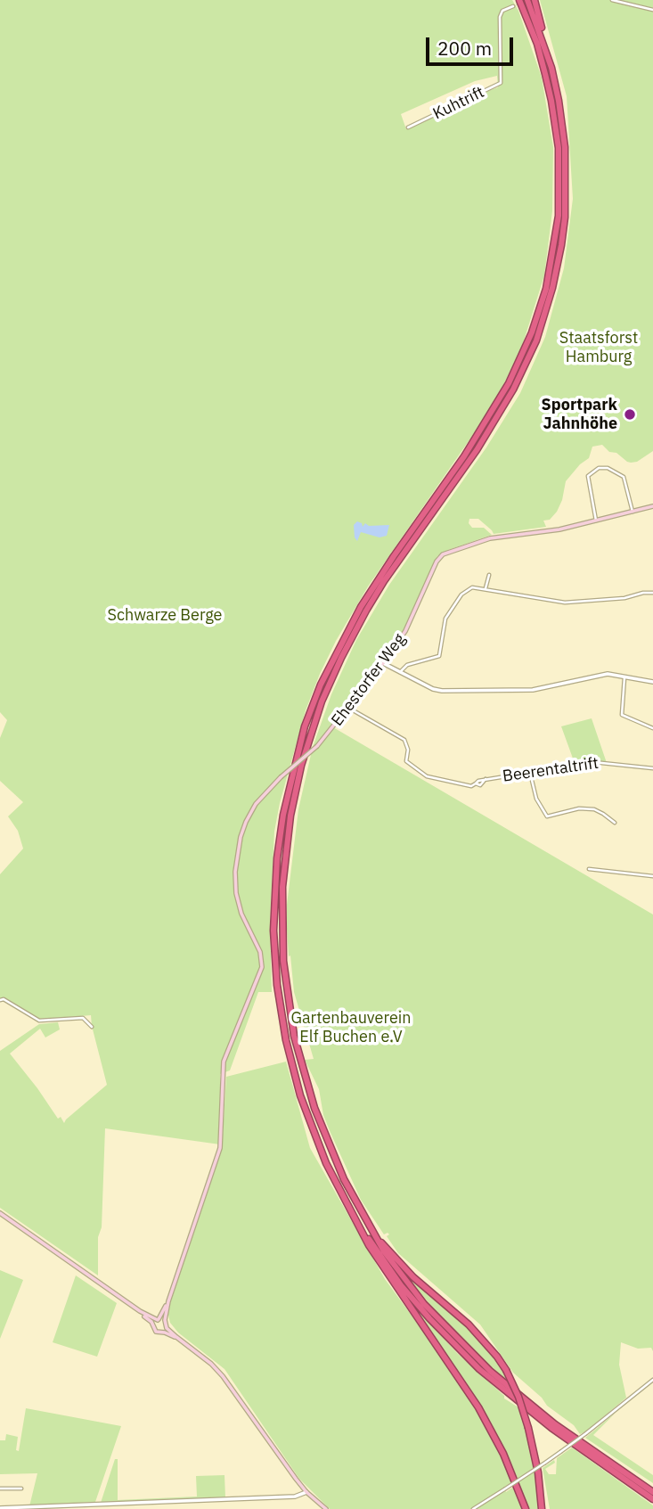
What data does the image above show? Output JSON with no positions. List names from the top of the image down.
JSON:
{
  "streets": {
    "main road": ["Ehestorfer Weg"],
    "street": ["Kuhtrift", "Beerentaltrift"]
  },
  "crossings": [
    ["Ehestorfer Weg", "Beerentaltrift"]
  ],
  "parks": ["Staatsforst Hamburg", "Schwarze Berge", "Gartenbauverein Elf Buchen e.V"],
  "places": ["Sportpark Jahnhöhe"],
  "scale_bar": "200 m"
}
